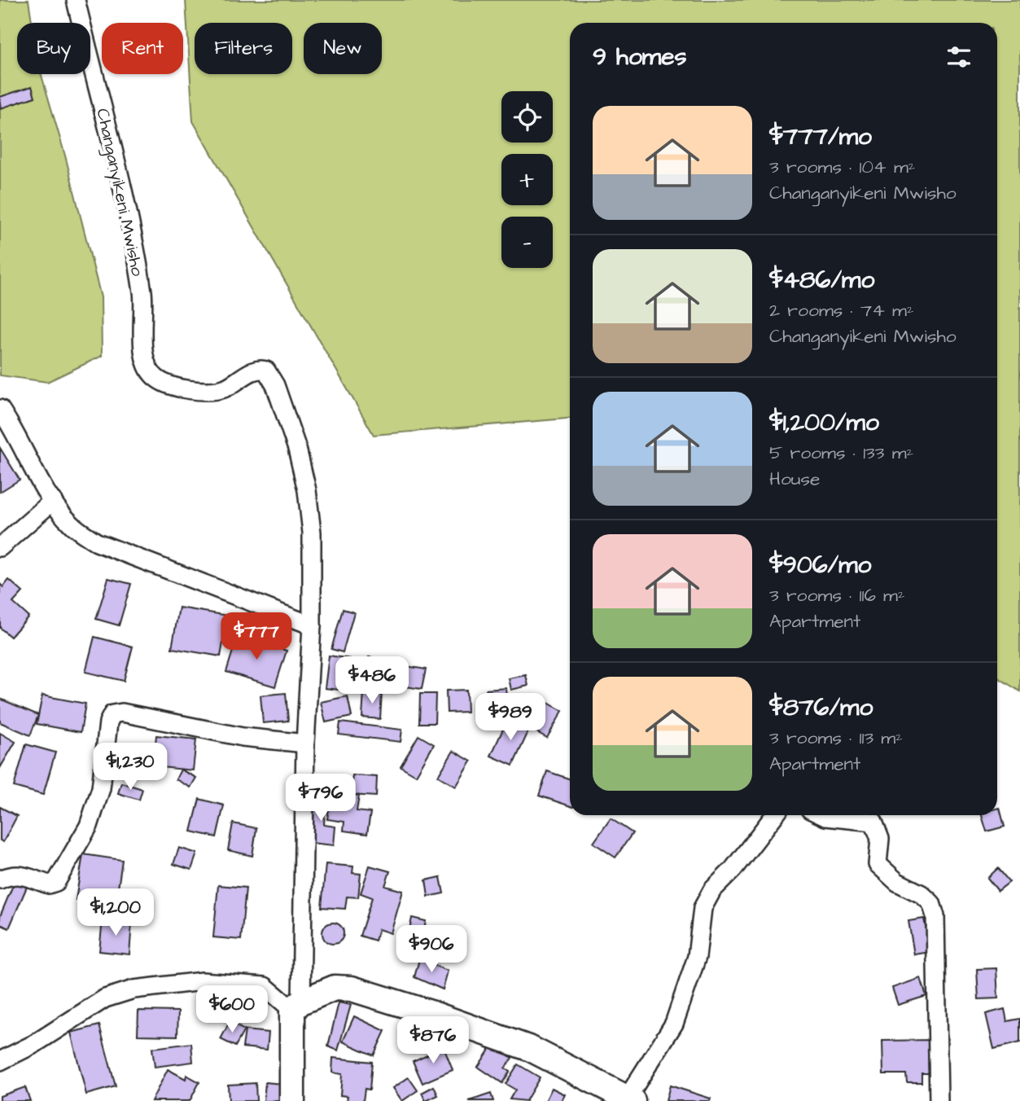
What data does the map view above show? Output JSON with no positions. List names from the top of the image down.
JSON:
{
  "streets": {
    "street": ["Changanyikeni Mwisho"]
  },
  "page": {
    "chip": [
      "Buy",
      "Rent",
      "Filters",
      "New"
    ],
    "heading": "9 homes",
    "map_buttons": ["+", "−"],
    "list": [
      {
        "name": "$777/mo",
        "note": "3 rooms · 104 m² · Changanyikeni Mwisho"
      },
      {
        "name": "$486/mo",
        "note": "2 rooms · 74 m² · Changanyikeni Mwisho"
      },
      {
        "name": "$1,200/mo",
        "note": "5 rooms · 133 m² · House"
      },
      {
        "name": "$906/mo",
        "note": "3 rooms · 116 m² · Apartment"
      },
      {
        "name": "$876/mo",
        "note": "3 rooms · 113 m² · Apartment"
      }
    ],
    "price": [
      "$777",
      "$486",
      "$989",
      "$1,230",
      "$796",
      "$1,200",
      "$906",
      "$600",
      "$876"
    ]
  }
}
